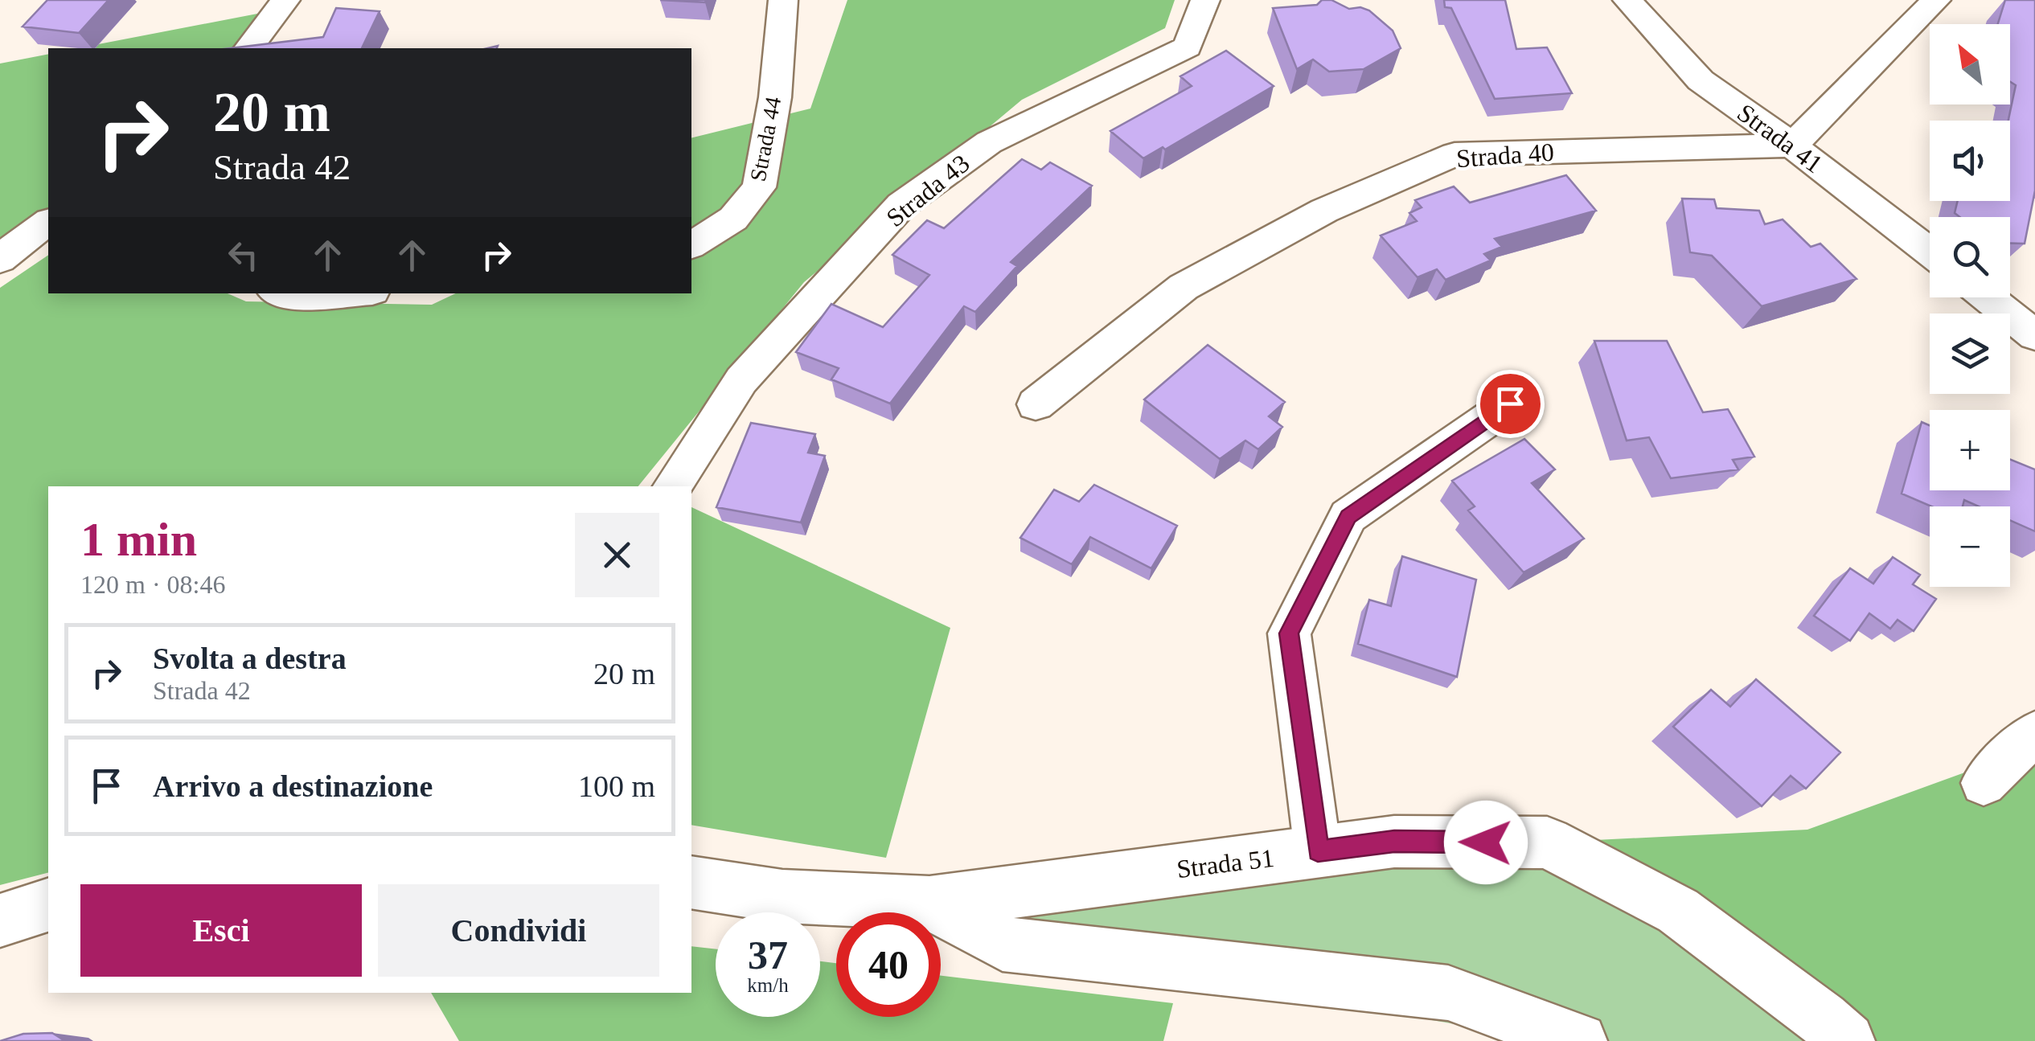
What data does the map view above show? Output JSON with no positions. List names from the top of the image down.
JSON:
{
  "streets": {
    "street": [
      "Strada 41",
      "Strada 44",
      "Strada 40",
      "Strada 43",
      "Strada 51"
    ]
  },
  "crossings": [
    ["Strada 41", "Strada 40"]
  ],
  "north": "top left",
  "page": {
    "map_buttons": ["+", "−"],
    "turn": ["20 m", "Strada 42"],
    "heading": ["1 min", "120 m · 08:46"],
    "list": [
      {
        "name": "Svolta a destra",
        "note": "Strada 42",
        "value": "20 m"
      },
      {
        "name": "Arrivo a destinazione",
        "value": "100 m"
      }
    ],
    "buttons": ["Esci", "Condividi"],
    "speed": "37 km/h",
    "limit": "40"
  }
}
